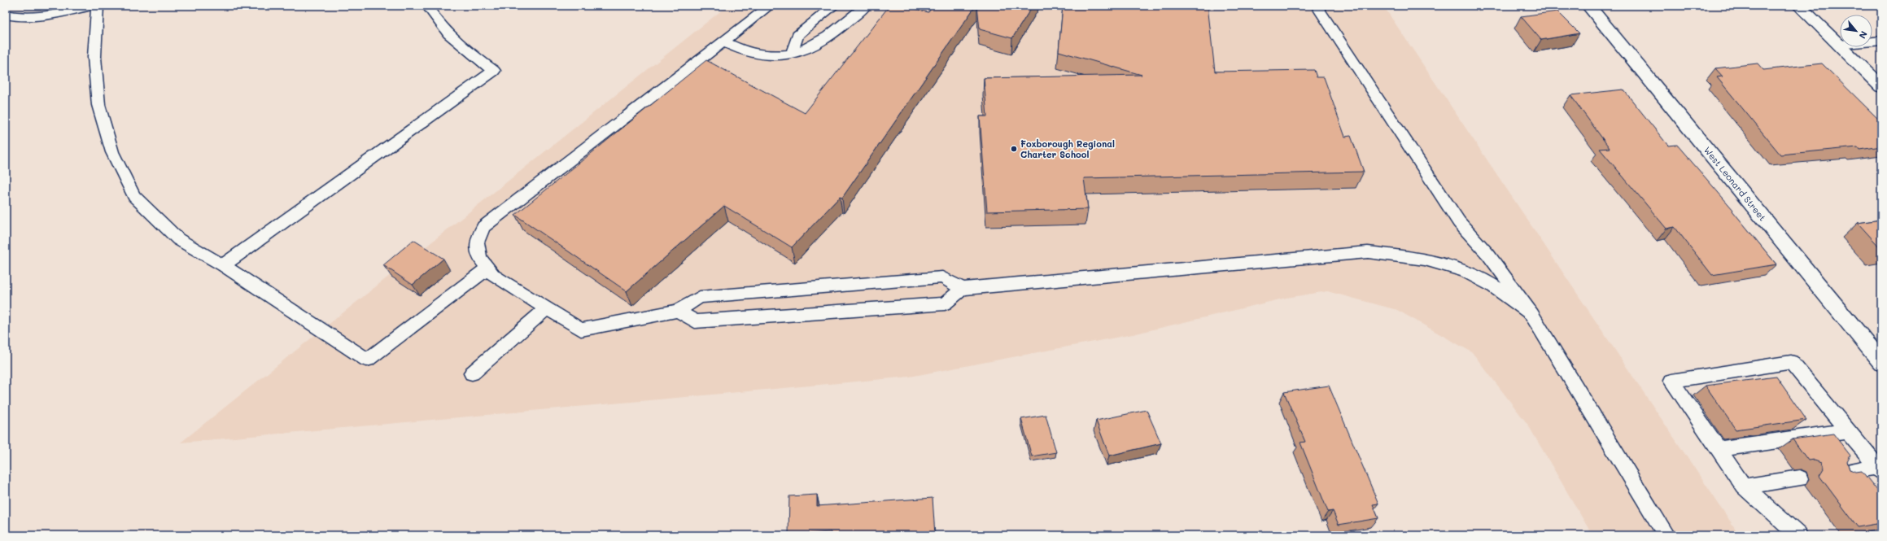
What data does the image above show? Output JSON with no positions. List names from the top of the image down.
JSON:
{
  "streets": {
    "street": ["West Leonard Street"]
  },
  "places": ["Foxborough Regional Charter School"],
  "north": "bottom right"
}
